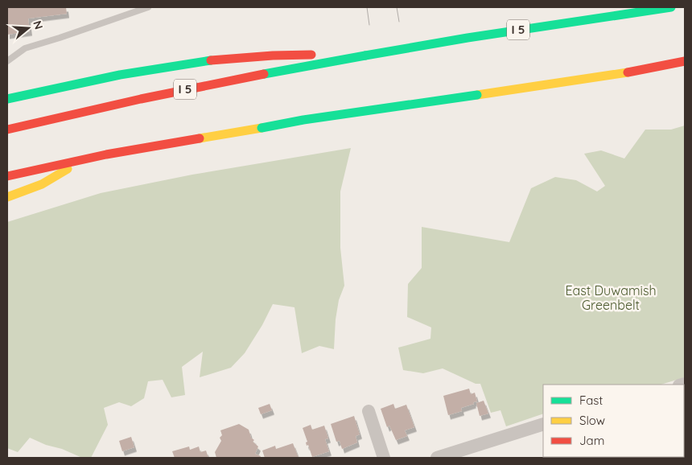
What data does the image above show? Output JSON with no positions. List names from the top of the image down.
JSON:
{
  "streets": {
    "highway": ["I 5"]
  },
  "parks": ["East Duwamish Greenbelt"],
  "legend": ["Fast", "Slow", "Jam"],
  "north": "right"
}
